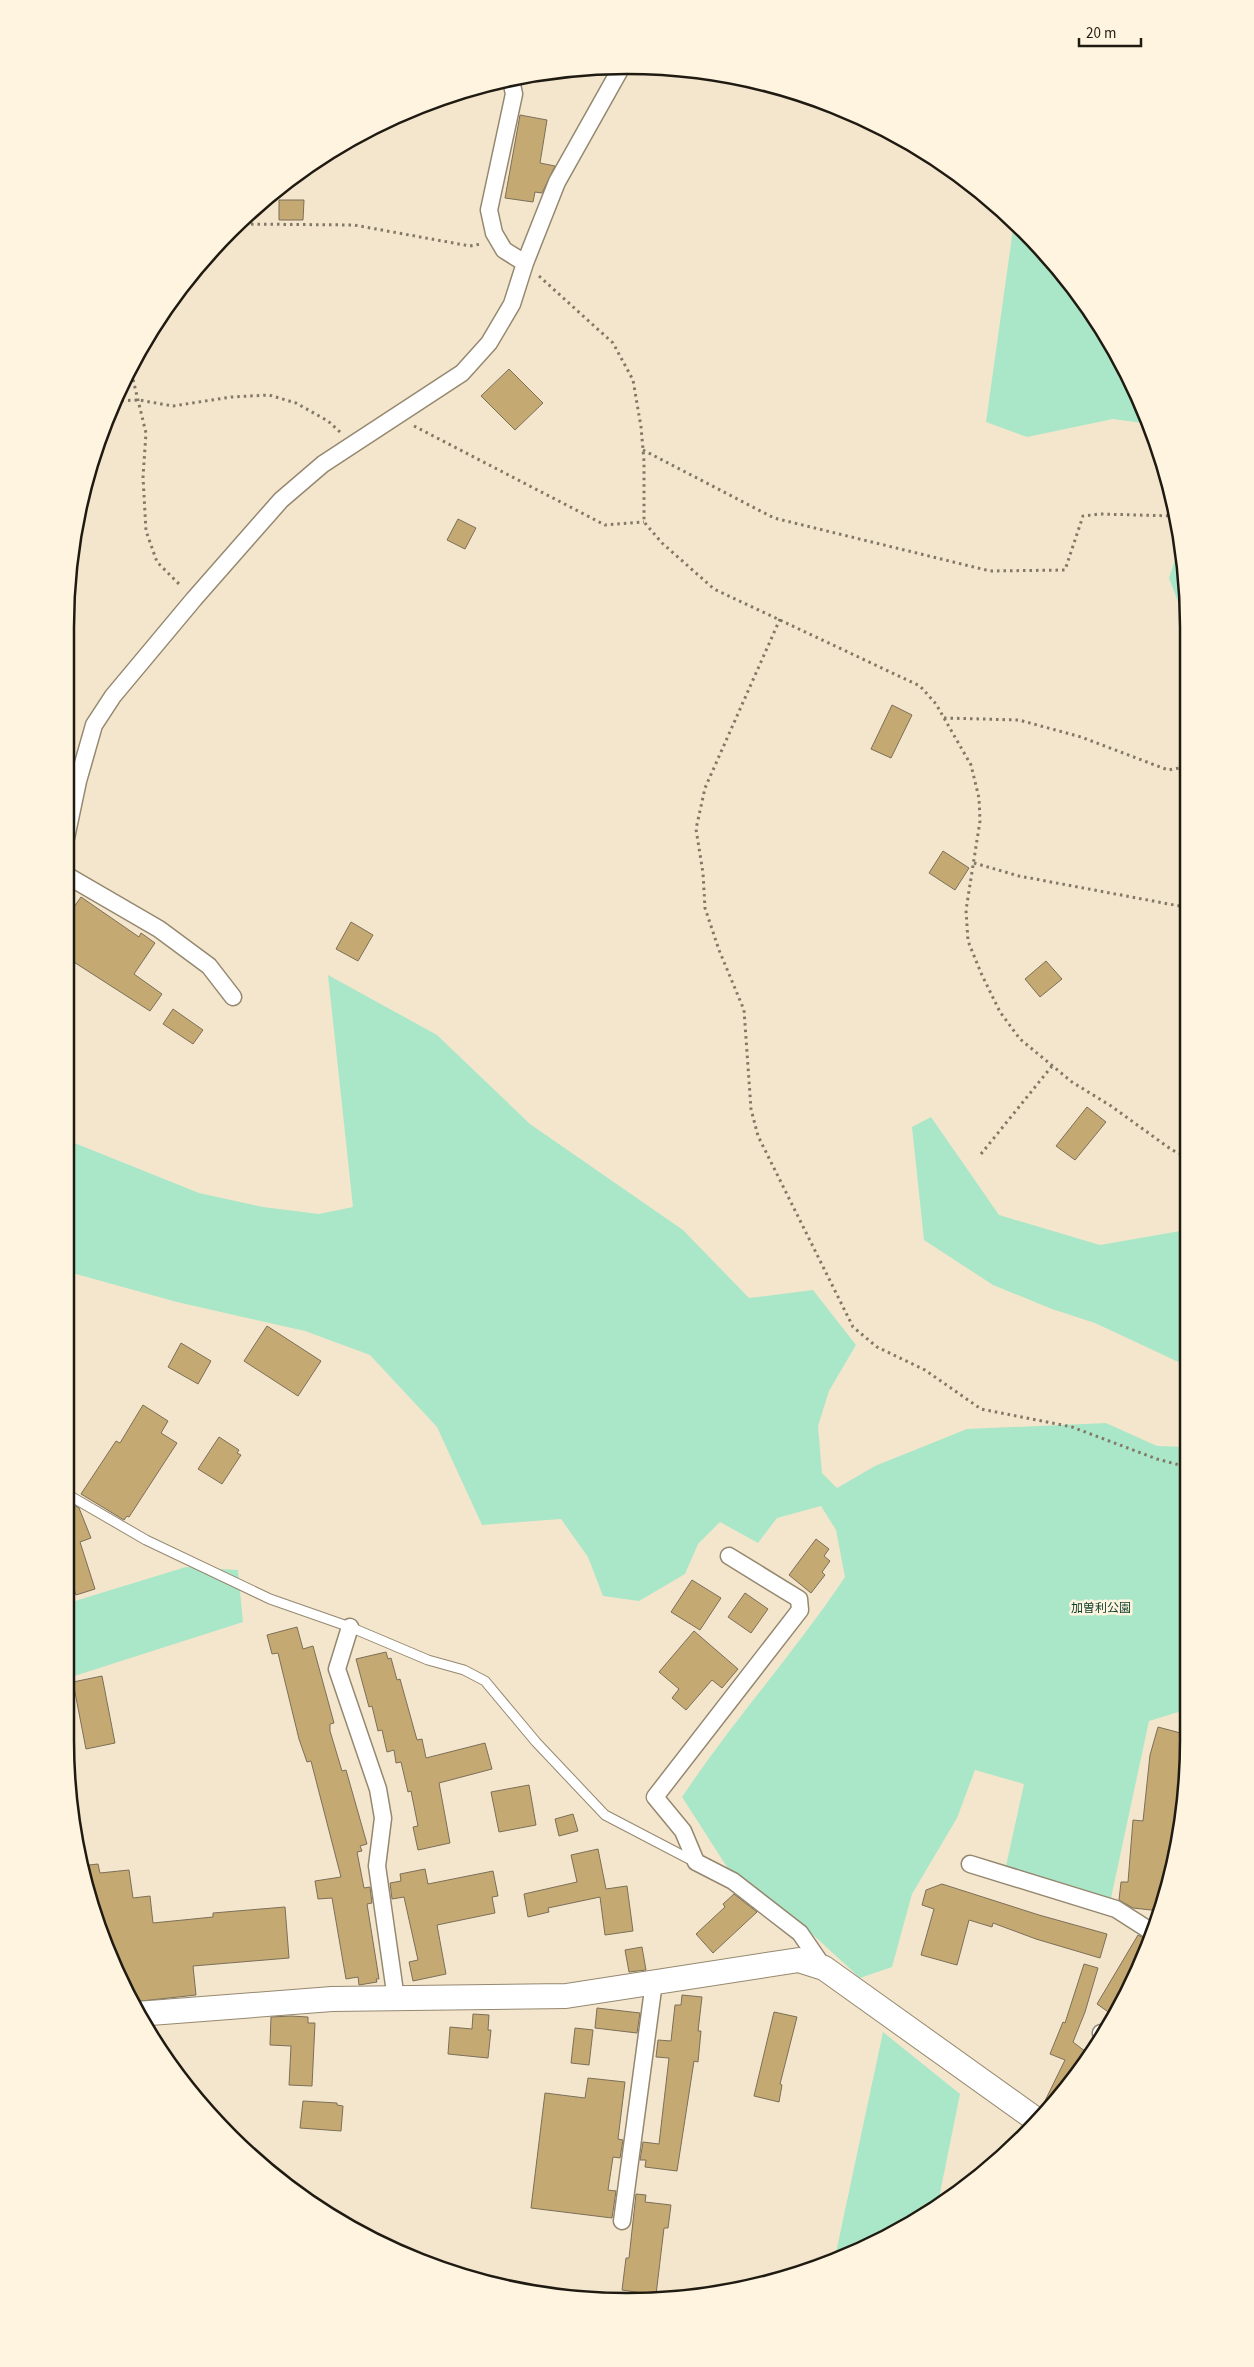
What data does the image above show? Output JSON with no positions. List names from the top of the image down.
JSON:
{
  "parks": ["加曽利公園"],
  "scale_bar": "20 m"
}
